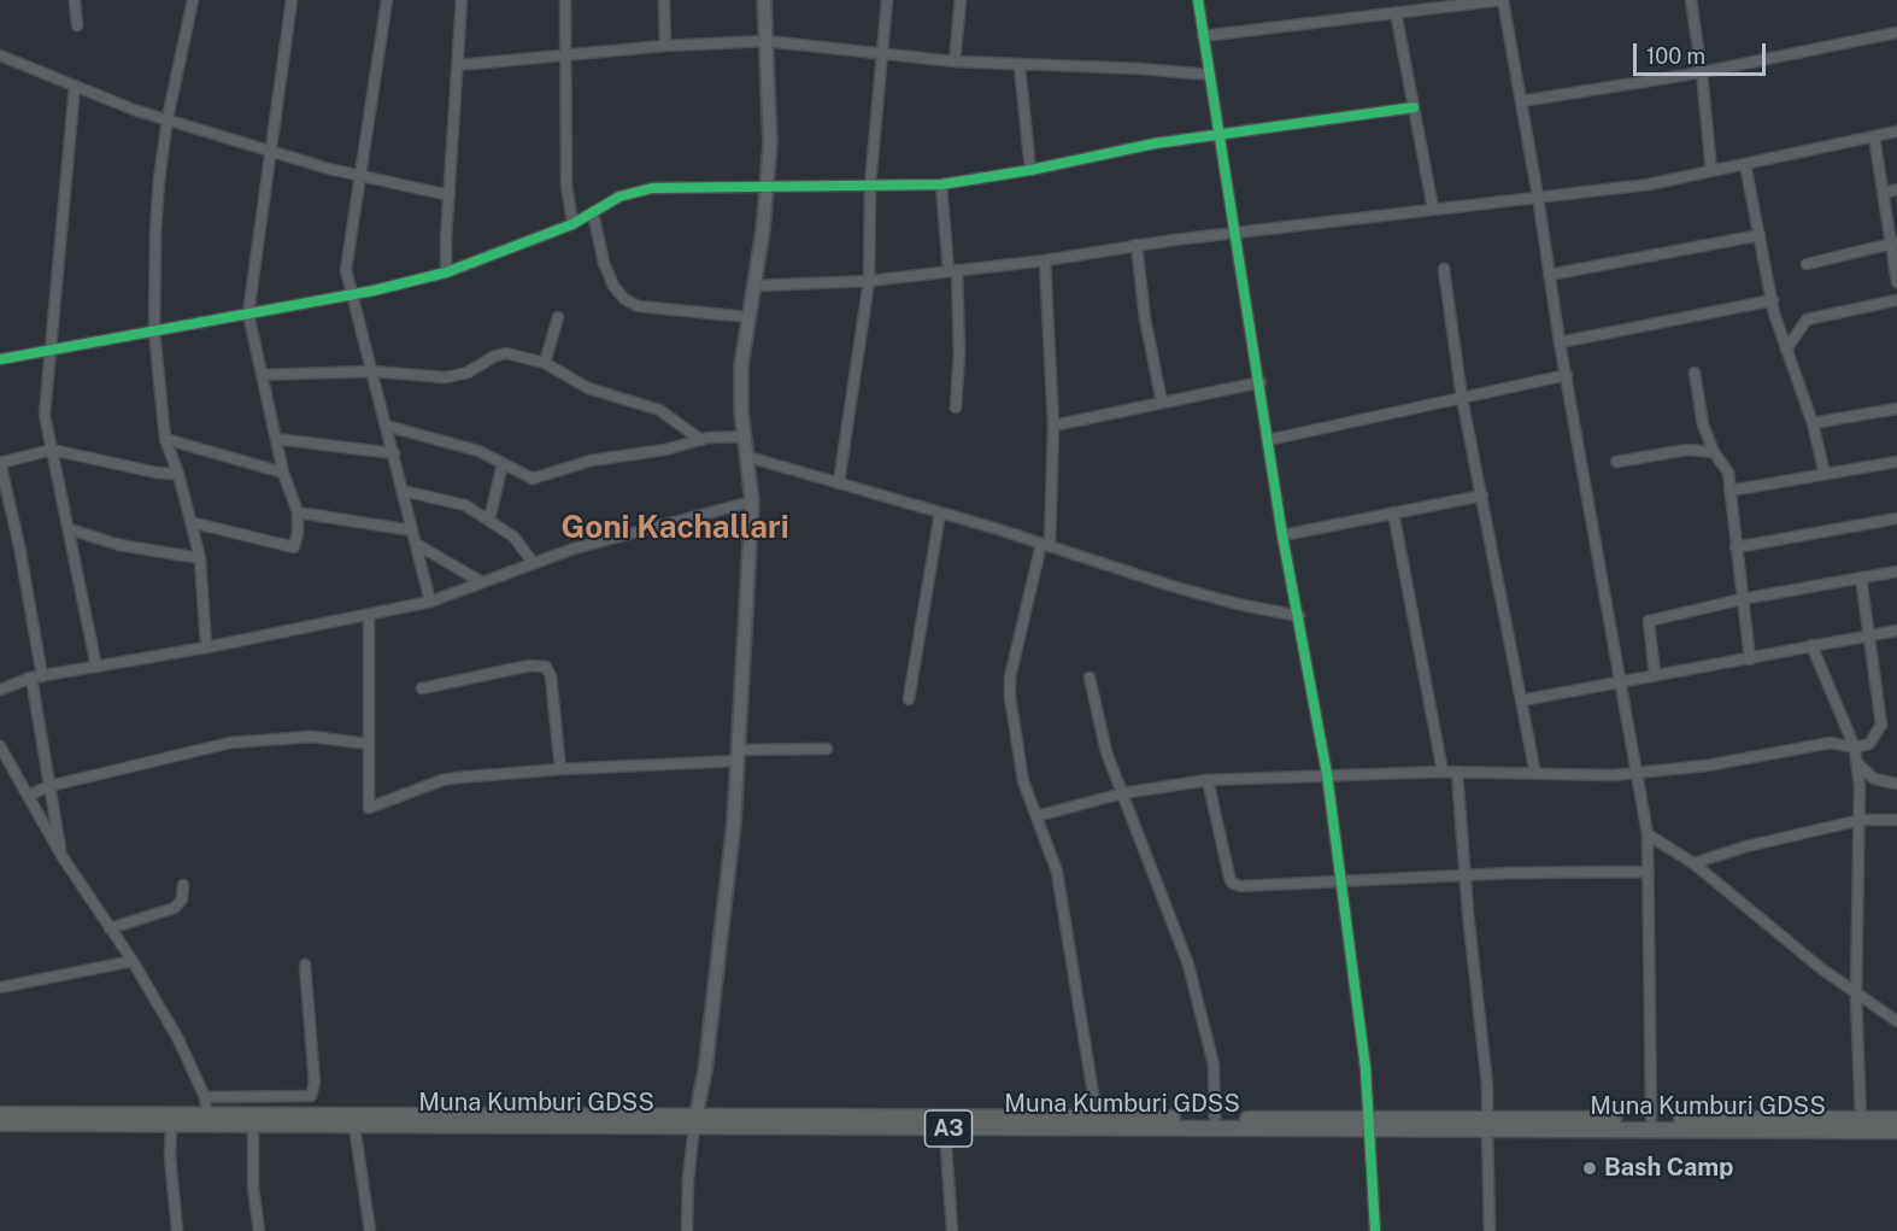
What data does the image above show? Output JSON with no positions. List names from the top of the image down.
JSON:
{
  "streets": {
    "highway": ["Muna Kumburi GDSS", "A3"]
  },
  "districts": ["Goni Kachallari"],
  "places": ["Bash Camp"],
  "scale_bar": "100 m"
}
